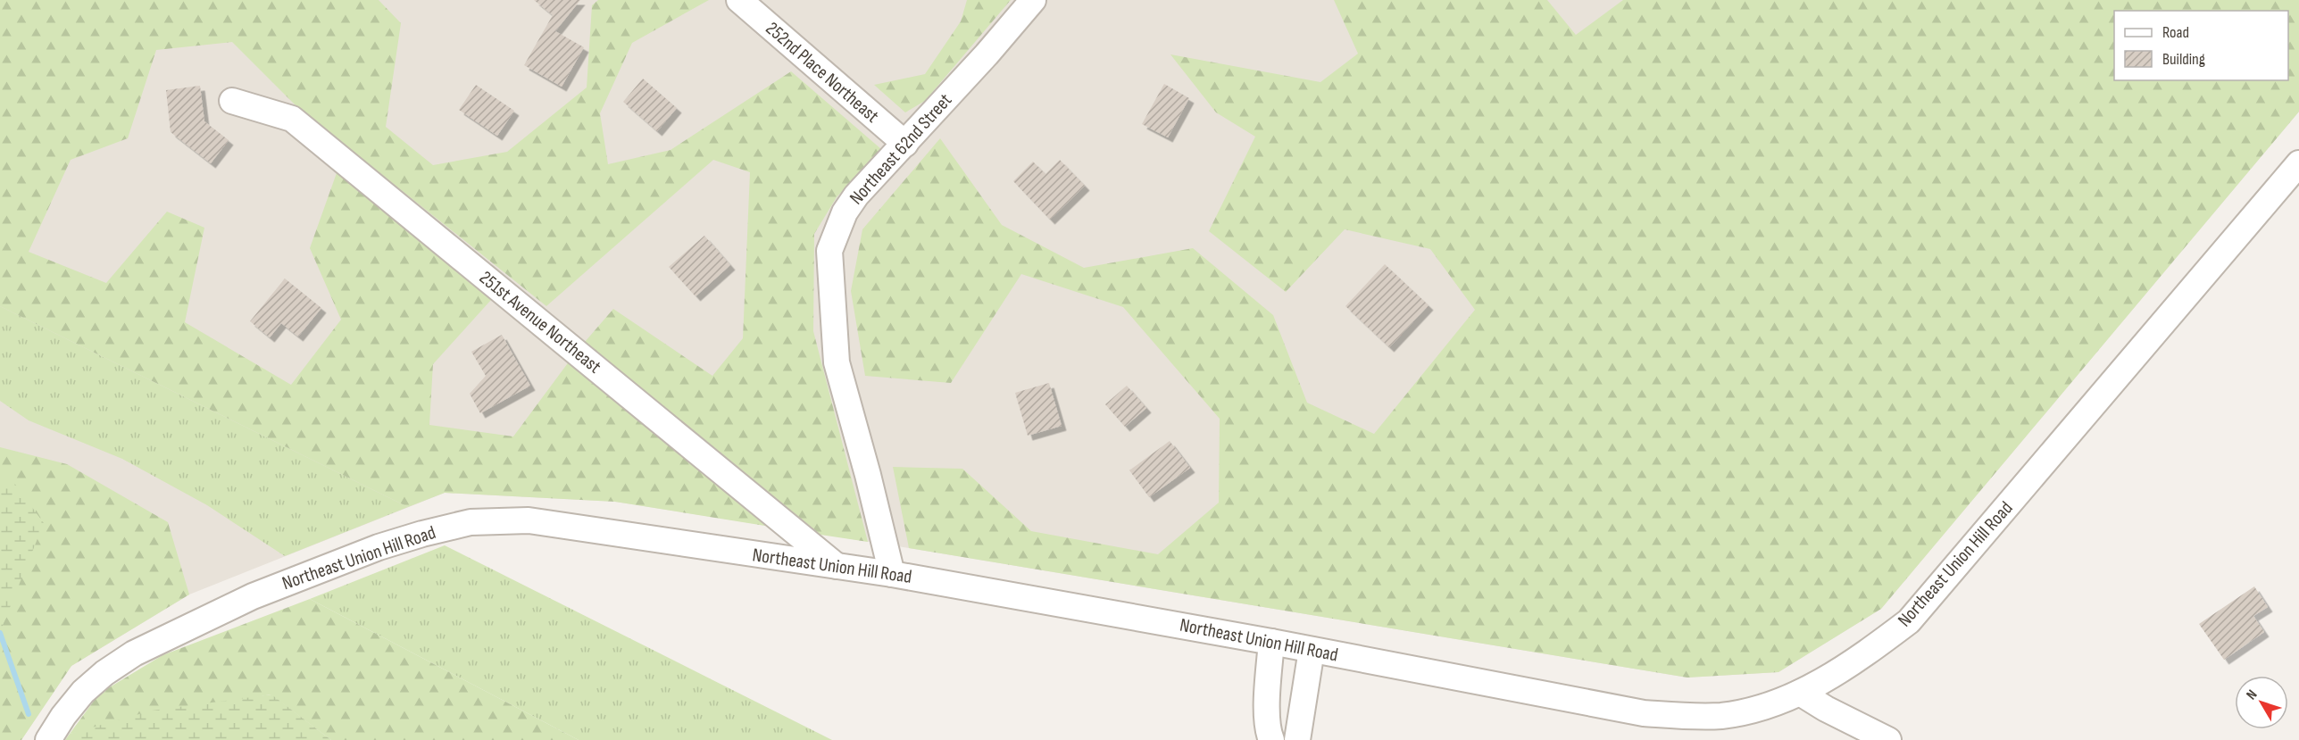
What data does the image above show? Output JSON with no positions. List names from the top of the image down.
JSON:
{
  "streets": {
    "street": [
      "252nd Place Northeast",
      "Northeast 62nd Street",
      "251st Avenue Northeast",
      "Northeast Union Hill Road"
    ]
  },
  "crossings": [
    ["252nd Place Northeast", "Northeast 62nd Street"],
    ["Northeast 62nd Street", "Northeast Union Hill Road"],
    ["251st Avenue Northeast", "Northeast Union Hill Road"]
  ],
  "legend": ["Road", "Building"],
  "north": "top left"
}
